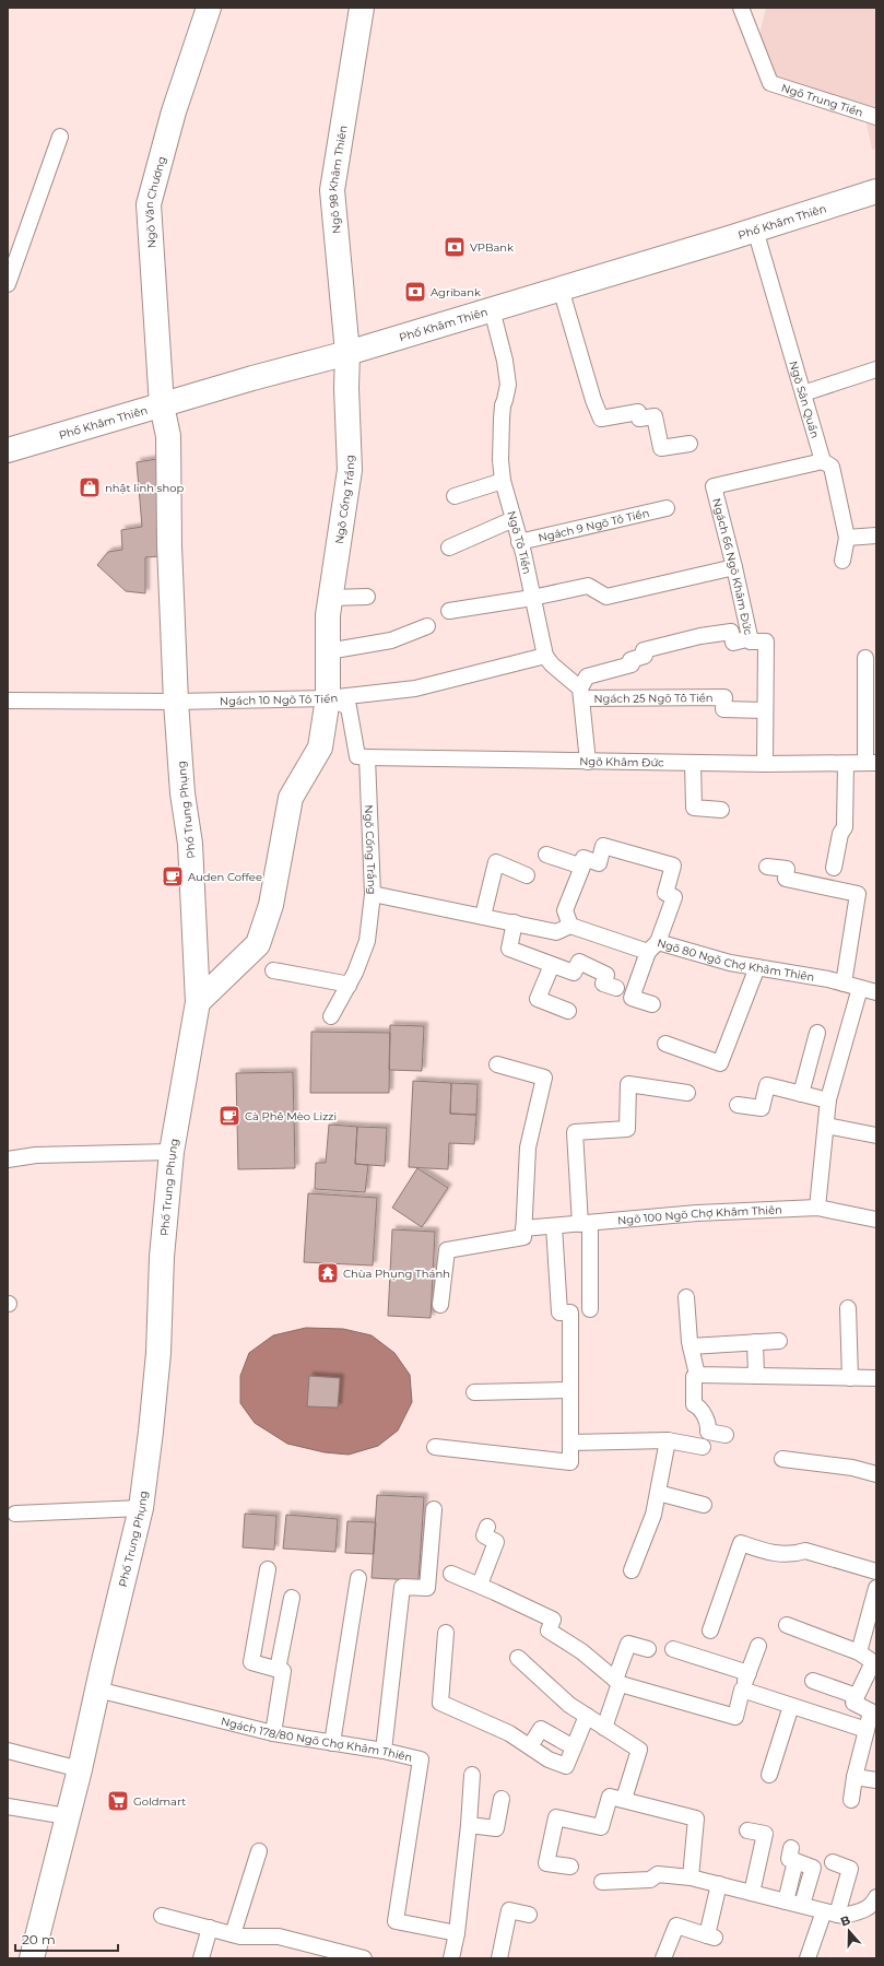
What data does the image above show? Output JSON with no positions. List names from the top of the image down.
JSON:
{
  "streets": {
    "street": [
      "Ngõ 98 Khâm Thiên",
      "Ngõ Văn Chương",
      "Phố Khâm Thiên",
      "Ngõ Cống Trắng",
      "Phố Trung Phụng"
    ],
    "lane": [
      "Ngõ Trung Tiền",
      "Ngõ Sân Quần",
      "Ngách 9 Ngõ Tô Tiền",
      "Ngõ Tô Tiền",
      "Ngách 66 Ngõ Khâm Đức",
      "Ngách 10 Ngõ Tô Tiền",
      "Ngách 25 Ngõ Tô Tiền",
      "Ngõ Khâm Đức",
      "Ngõ 80 Ngõ Chợ Khâm Thiên",
      "Ngõ 100 Ngõ Chợ Khâm Thiên",
      "Ngách 178/80 Ngõ Chợ Khâm Thiên"
    ]
  },
  "crossings": [
    ["Ngõ 98 Khâm Thiên", "Phố Khâm Thiên"],
    ["Ngõ 98 Khâm Thiên", "Ngõ Cống Trắng"],
    ["Ngõ Văn Chương", "Phố Khâm Thiên"],
    ["Ngõ Văn Chương", "Phố Trung Phụng"],
    ["Phố Khâm Thiên", "Ngõ Sân Quần"],
    ["Phố Khâm Thiên", "Ngõ Cống Trắng"],
    ["Phố Khâm Thiên", "Ngõ Tô Tiền"],
    ["Phố Khâm Thiên", "Phố Trung Phụng"],
    ["Ngõ Sân Quần", "Ngách 66 Ngõ Khâm Đức"],
    ["Ngõ Cống Trắng", "Ngách 10 Ngõ Tô Tiền"],
    ["Ngõ Cống Trắng", "Ngõ Khâm Đức"],
    ["Ngõ Cống Trắng", "Phố Trung Phụng"],
    ["Ngõ Cống Trắng", "Ngõ 80 Ngõ Chợ Khâm Thiên"],
    ["Ngách 9 Ngõ Tô Tiền", "Ngõ Tô Tiền"],
    ["Ngõ Tô Tiền", "Ngách 10 Ngõ Tô Tiền"],
    ["Ngách 66 Ngõ Khâm Đức", "Ngách 25 Ngõ Tô Tiền"],
    ["Ngách 66 Ngõ Khâm Đức", "Ngõ Khâm Đức"],
    ["Ngách 10 Ngõ Tô Tiền", "Phố Trung Phụng"]
  ],
  "places": {
    "bank": ["VPBank", "Agribank"],
    "shop": ["nhật linh shop"],
    "cafe": ["Auden Coffee", "Cà Phê Mèo Lizzi"],
    "temple": ["Chùa Phụng Thánh"],
    "supermarket": ["Goldmart"]
  },
  "scale_bar": "20 m",
  "north": "top"
}
